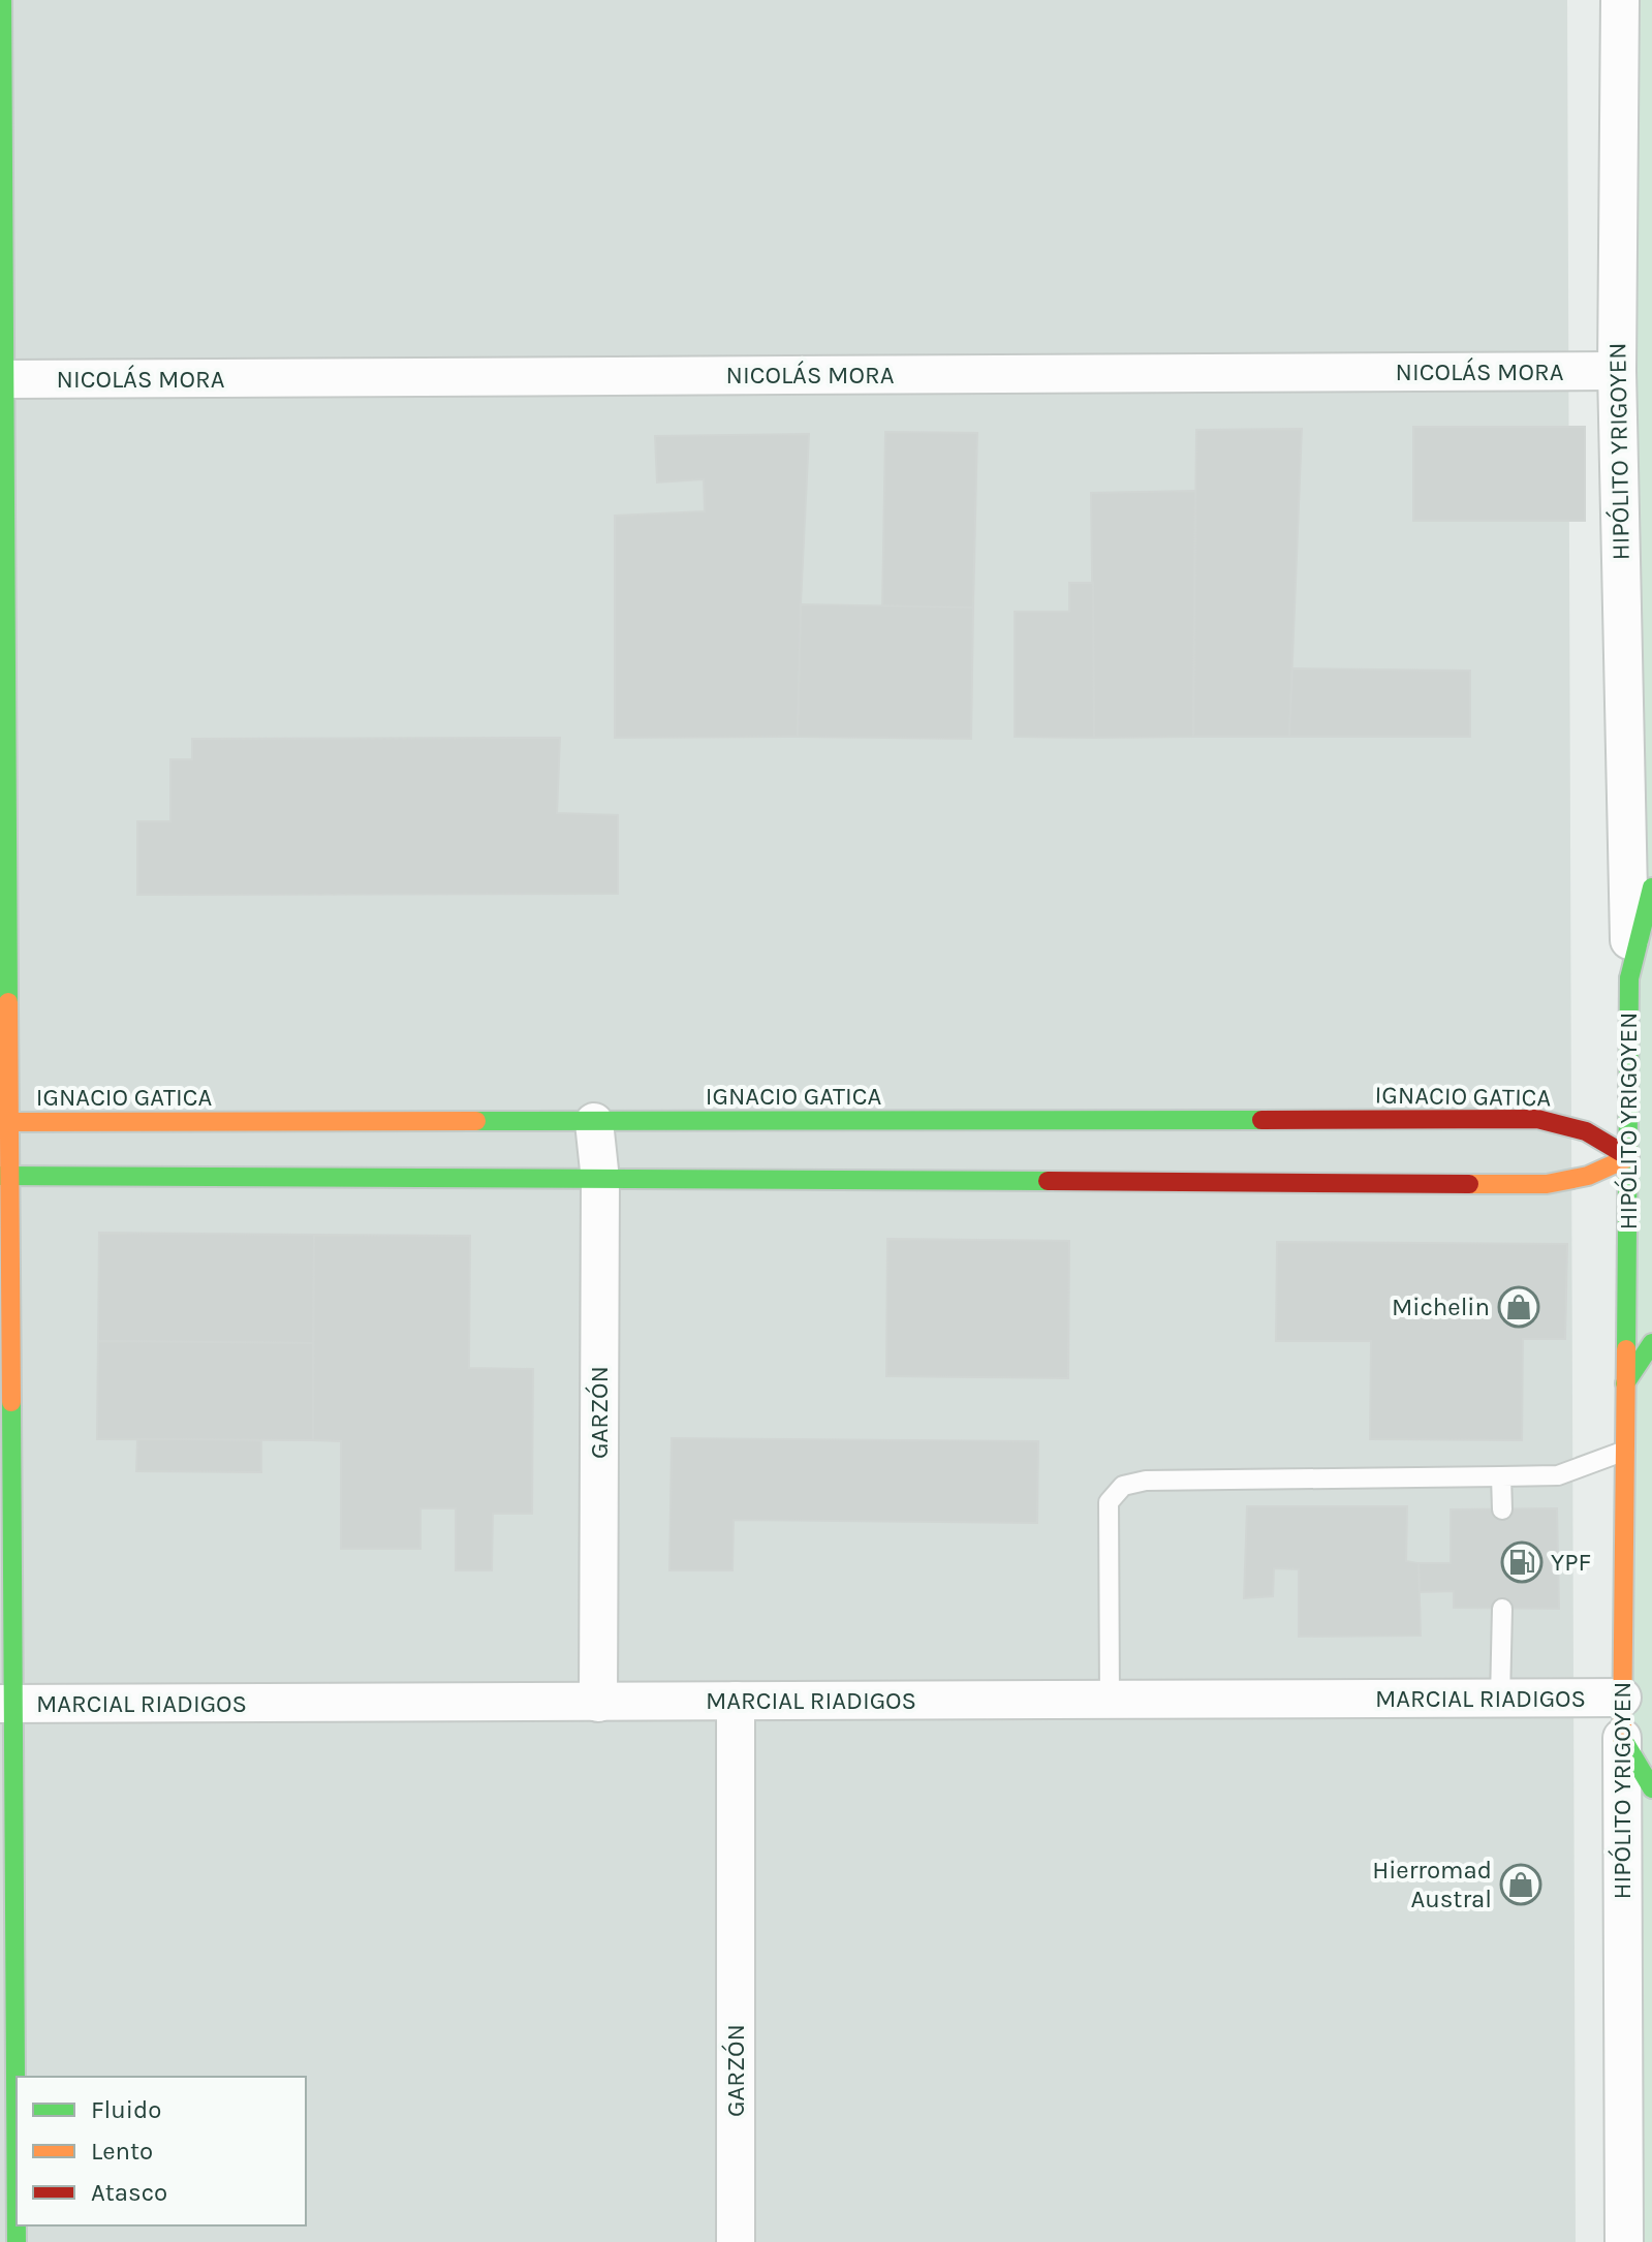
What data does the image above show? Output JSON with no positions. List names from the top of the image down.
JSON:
{
  "streets": {
    "main road": ["HIPÓLITO YRIGOYEN", "IGNACIO GATICA"],
    "street": ["NICOLÁS MORA", "GARZÓN", "MARCIAL RIADIGOS"]
  },
  "crossings": [
    ["NICOLÁS MORA", "HIPÓLITO YRIGOYEN"],
    ["HIPÓLITO YRIGOYEN", "IGNACIO GATICA"],
    ["HIPÓLITO YRIGOYEN", "MARCIAL RIADIGOS"],
    ["IGNACIO GATICA", "GARZÓN"],
    ["GARZÓN", "MARCIAL RIADIGOS"]
  ],
  "places": {
    "shop": ["Michelin", "Hierromad Austral"],
    "fuel station": ["YPF"]
  },
  "legend": ["Fluido", "Lento", "Atasco"]
}
